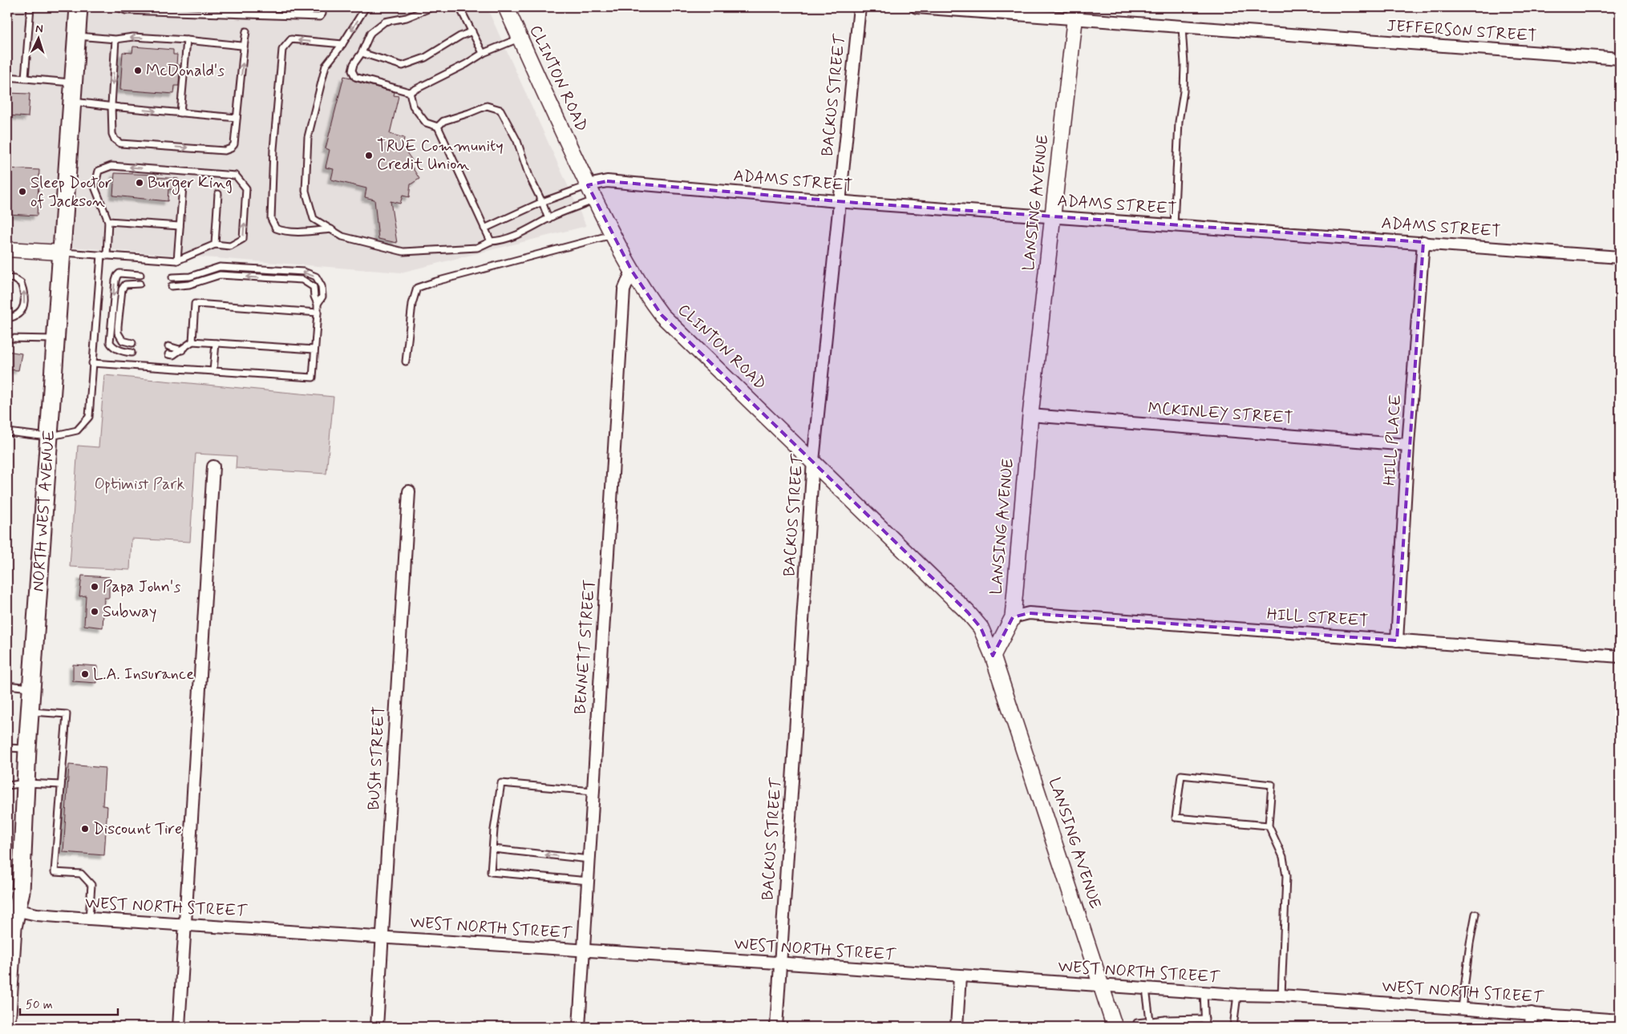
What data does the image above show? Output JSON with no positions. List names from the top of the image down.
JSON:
{
  "streets": {
    "main road": ["CLINTON ROAD", "LANSING AVENUE", "NORTH WEST AVENUE"],
    "street": [
      "JEFFERSON STREET",
      "BACKUS STREET",
      "ADAMS STREET",
      "MCKINLEY STREET",
      "HILL PLACE",
      "HILL STREET",
      "BENNETT STREET",
      "BUSH STREET",
      "WEST NORTH STREET"
    ]
  },
  "crossings": [
    ["JEFFERSON STREET", "LANSING AVENUE"],
    ["CLINTON ROAD", "BACKUS STREET"],
    ["CLINTON ROAD", "ADAMS STREET"],
    ["CLINTON ROAD", "LANSING AVENUE"],
    ["CLINTON ROAD", "BENNETT STREET"],
    ["BACKUS STREET", "ADAMS STREET"],
    ["BACKUS STREET", "WEST NORTH STREET"],
    ["ADAMS STREET", "LANSING AVENUE"],
    ["ADAMS STREET", "HILL PLACE"],
    ["LANSING AVENUE", "MCKINLEY STREET"],
    ["LANSING AVENUE", "HILL STREET"],
    ["LANSING AVENUE", "WEST NORTH STREET"],
    ["MCKINLEY STREET", "HILL PLACE"],
    ["HILL PLACE", "HILL STREET"],
    ["NORTH WEST AVENUE", "WEST NORTH STREET"],
    ["BENNETT STREET", "WEST NORTH STREET"],
    ["BUSH STREET", "WEST NORTH STREET"]
  ],
  "parks": ["Optimist Park"],
  "places": [
    "McDonald's",
    "TRUE Community Credit Union",
    "Burger King",
    "Sleep Doctor of Jackson",
    "Papa John's",
    "Subway",
    "L.A. Insurance",
    "Discount Tire"
  ],
  "scale_bar": "50 m",
  "north": "top"
}
